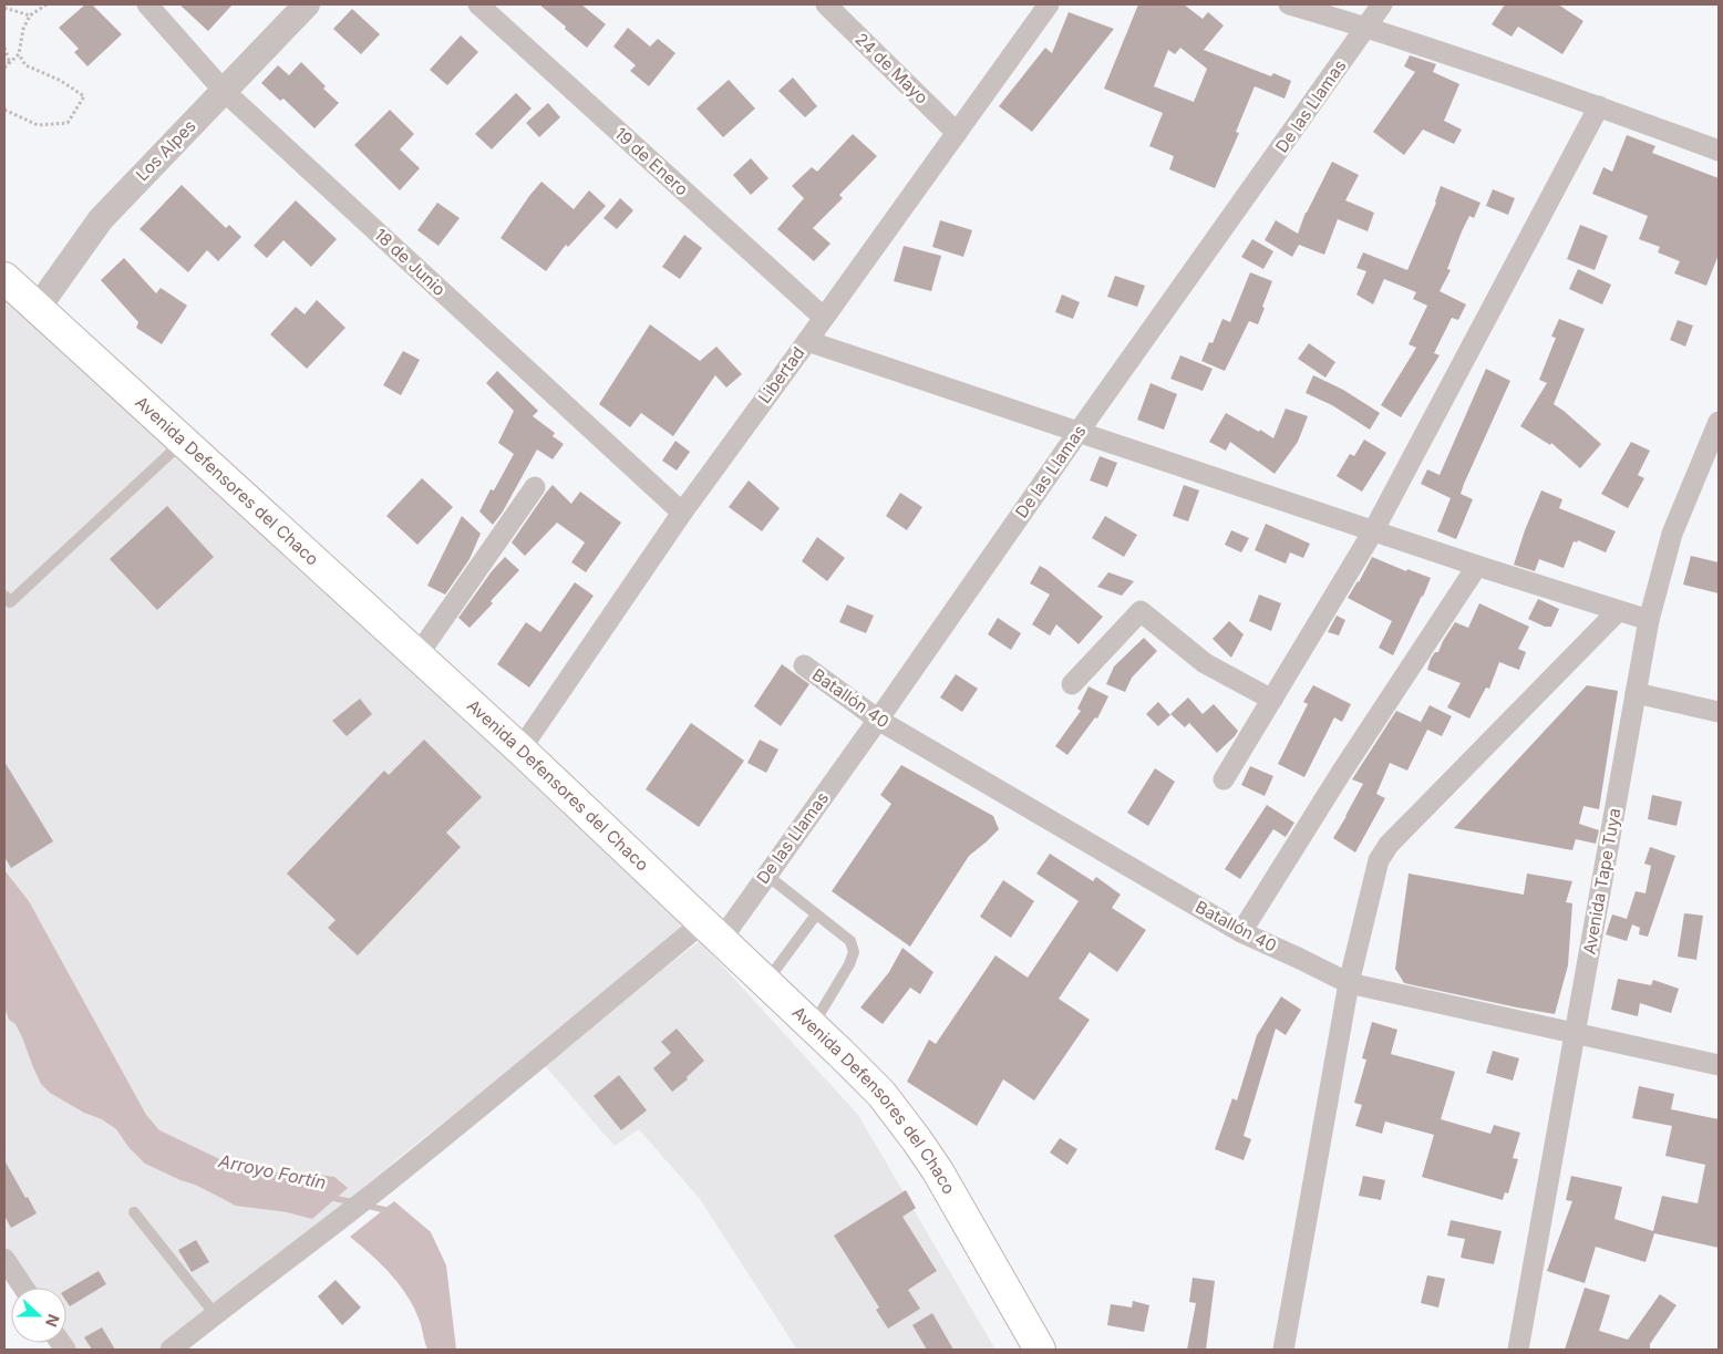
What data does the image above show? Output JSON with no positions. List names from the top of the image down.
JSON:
{
  "streets": {
    "main road": ["Avenida Defensores del Chaco"],
    "street": [
      "24 de Mayo",
      "De las Llamas",
      "Los Alpes",
      "19 de Enero",
      "18 de Junio",
      "Libertad",
      "Batallón 40",
      "Avenida Tape Tuya"
    ]
  },
  "crossings": [
    ["24 de Mayo", "Libertad"],
    ["De las Llamas", "Avenida Defensores del Chaco"],
    ["De las Llamas", "Batallón 40"],
    ["Los Alpes", "18 de Junio"],
    ["Los Alpes", "Avenida Defensores del Chaco"],
    ["19 de Enero", "Libertad"],
    ["18 de Junio", "Libertad"],
    ["Libertad", "Avenida Defensores del Chaco"],
    ["Batallón 40", "Avenida Tape Tuya"]
  ],
  "water": ["Arroyo Fortín"],
  "north": "right"
}
